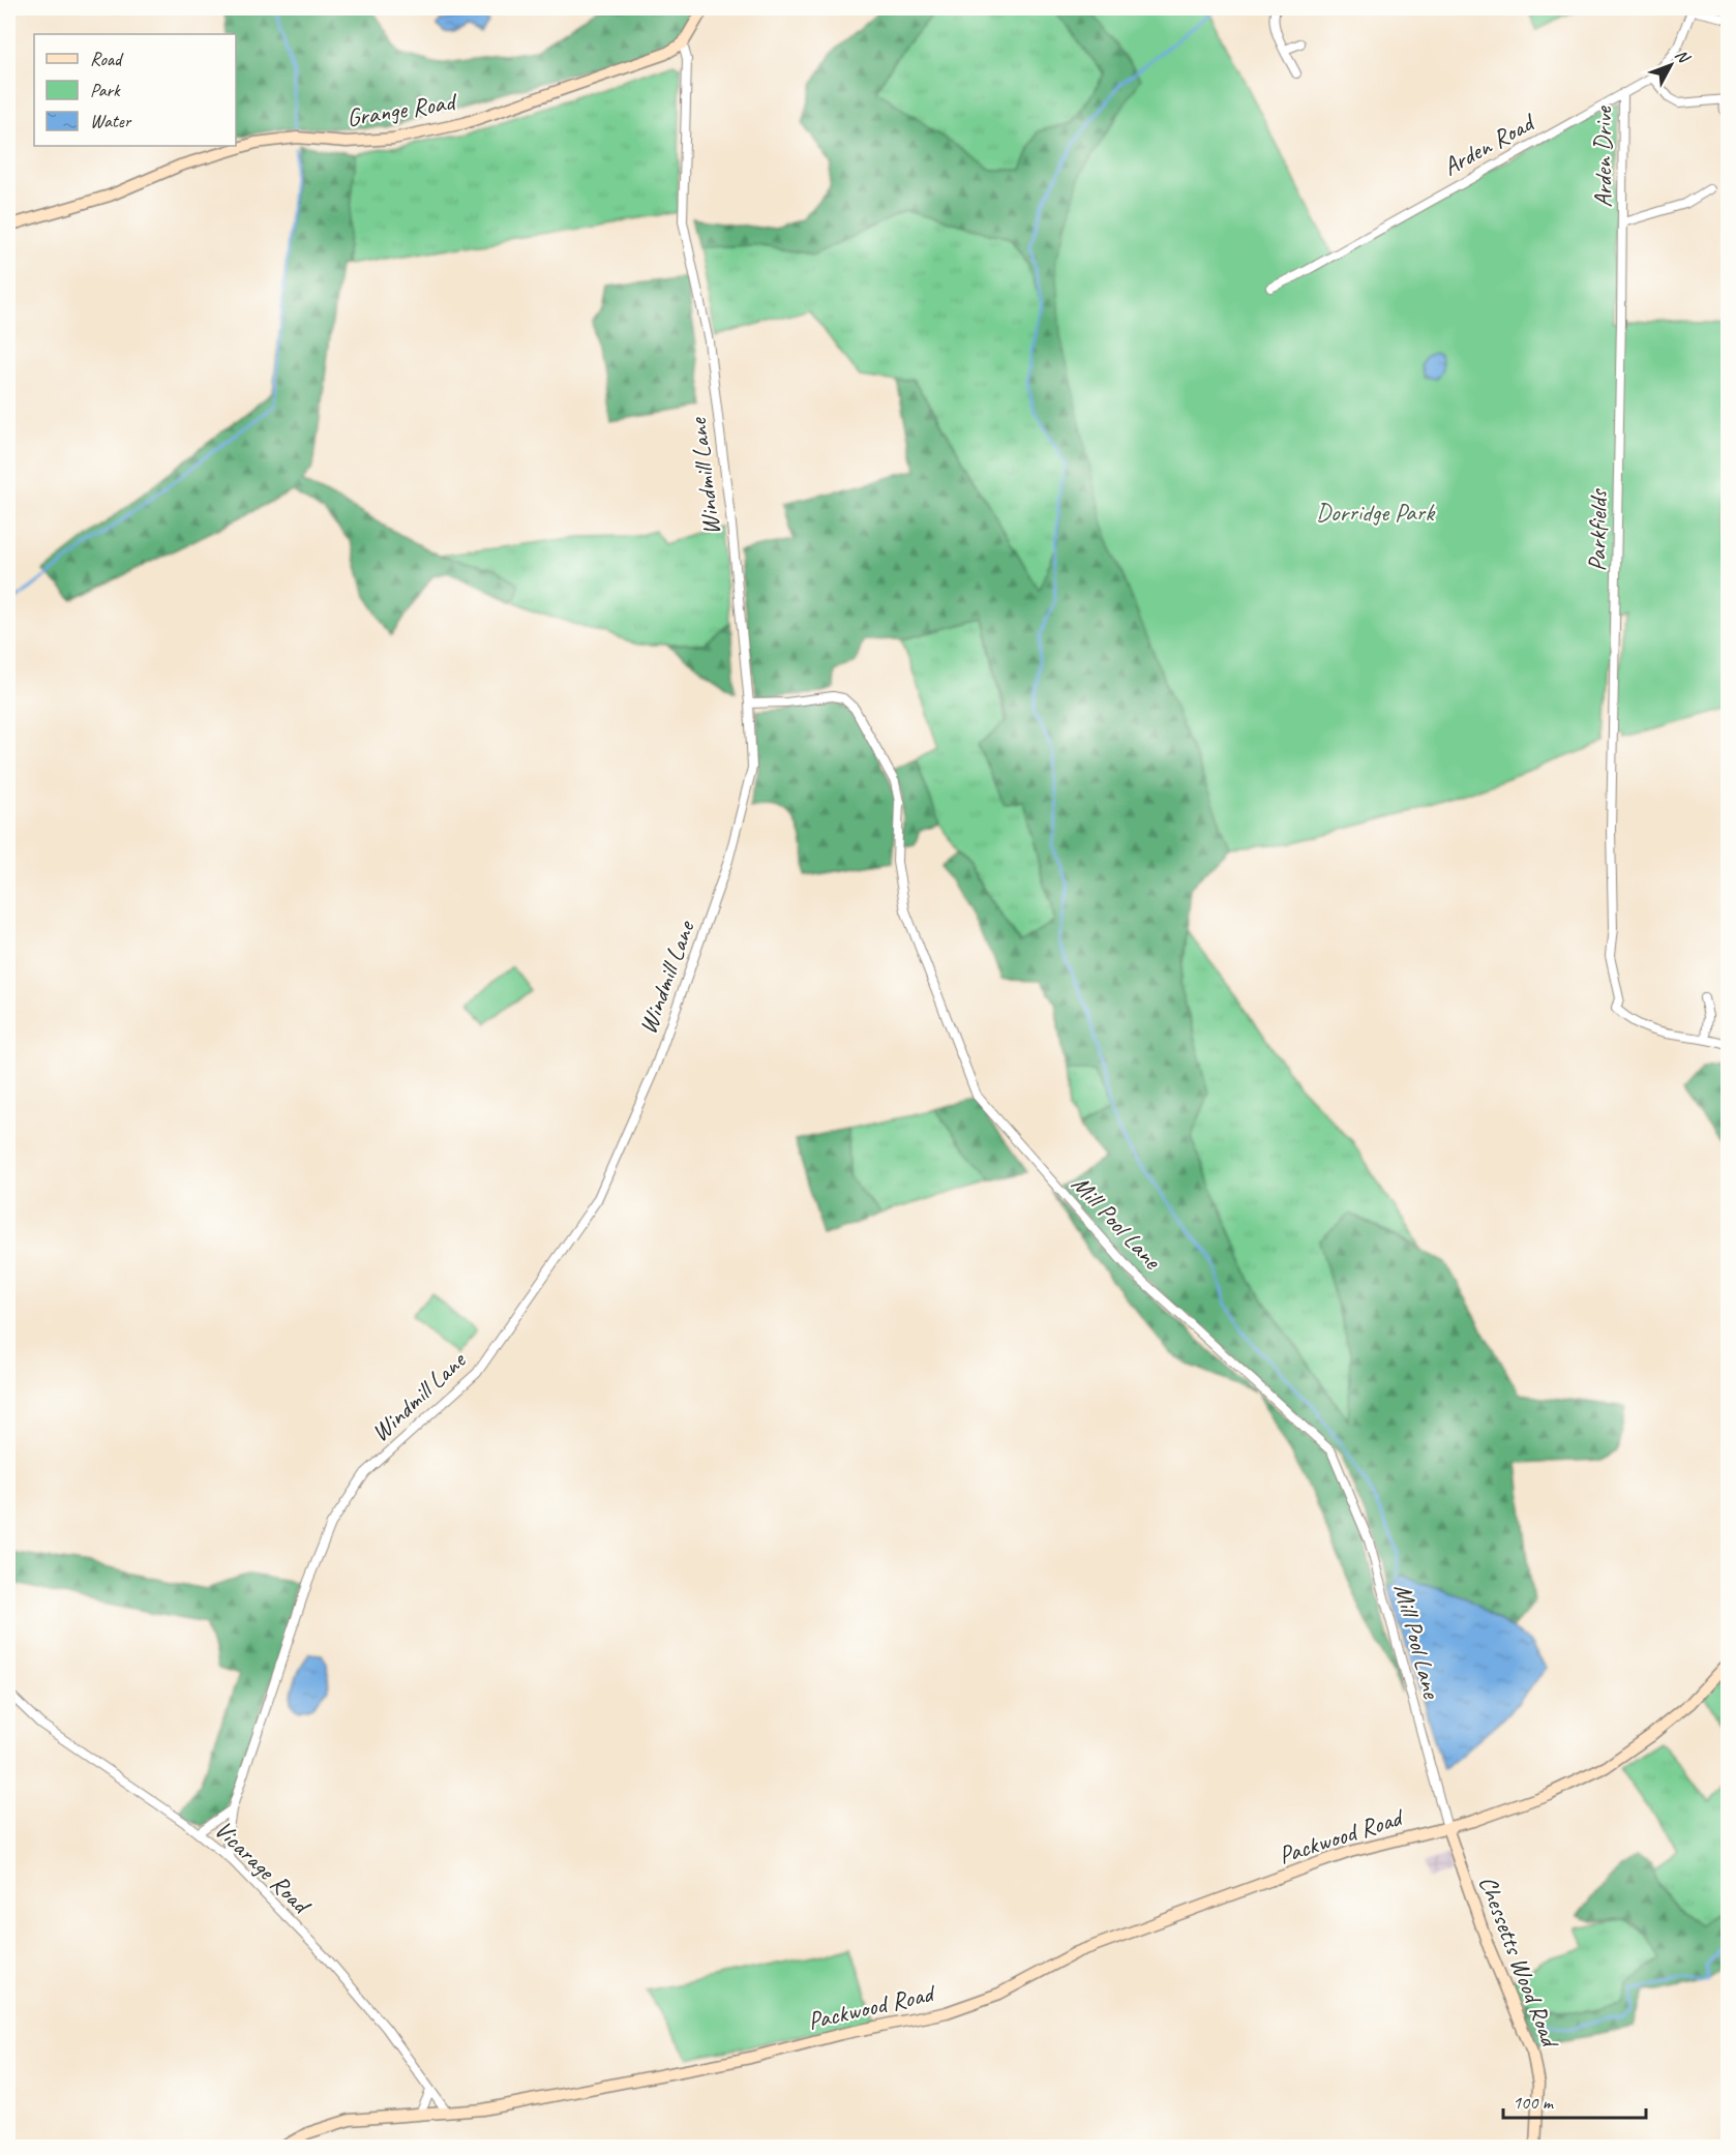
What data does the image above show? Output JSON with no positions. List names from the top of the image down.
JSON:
{
  "streets": {
    "street": [
      "Grange Road",
      "Arden Road",
      "Arden Drive",
      "Windmill Lane",
      "Parkfields",
      "Mill Pool Lane",
      "Packwood Road",
      "Vicarage Road",
      "Chessetts Wood Road"
    ]
  },
  "crossings": [
    ["Grange Road", "Windmill Lane"],
    ["Arden Road", "Arden Drive"],
    ["Arden Drive", "Parkfields"],
    ["Windmill Lane", "Mill Pool Lane"],
    ["Windmill Lane", "Vicarage Road"],
    ["Mill Pool Lane", "Packwood Road"],
    ["Mill Pool Lane", "Chessetts Wood Road"],
    ["Packwood Road", "Vicarage Road"],
    ["Packwood Road", "Chessetts Wood Road"]
  ],
  "parks": ["Dorridge Park"],
  "legend": ["Road", "Park", "Water"],
  "scale_bar": "100 m",
  "north": "top right"
}
